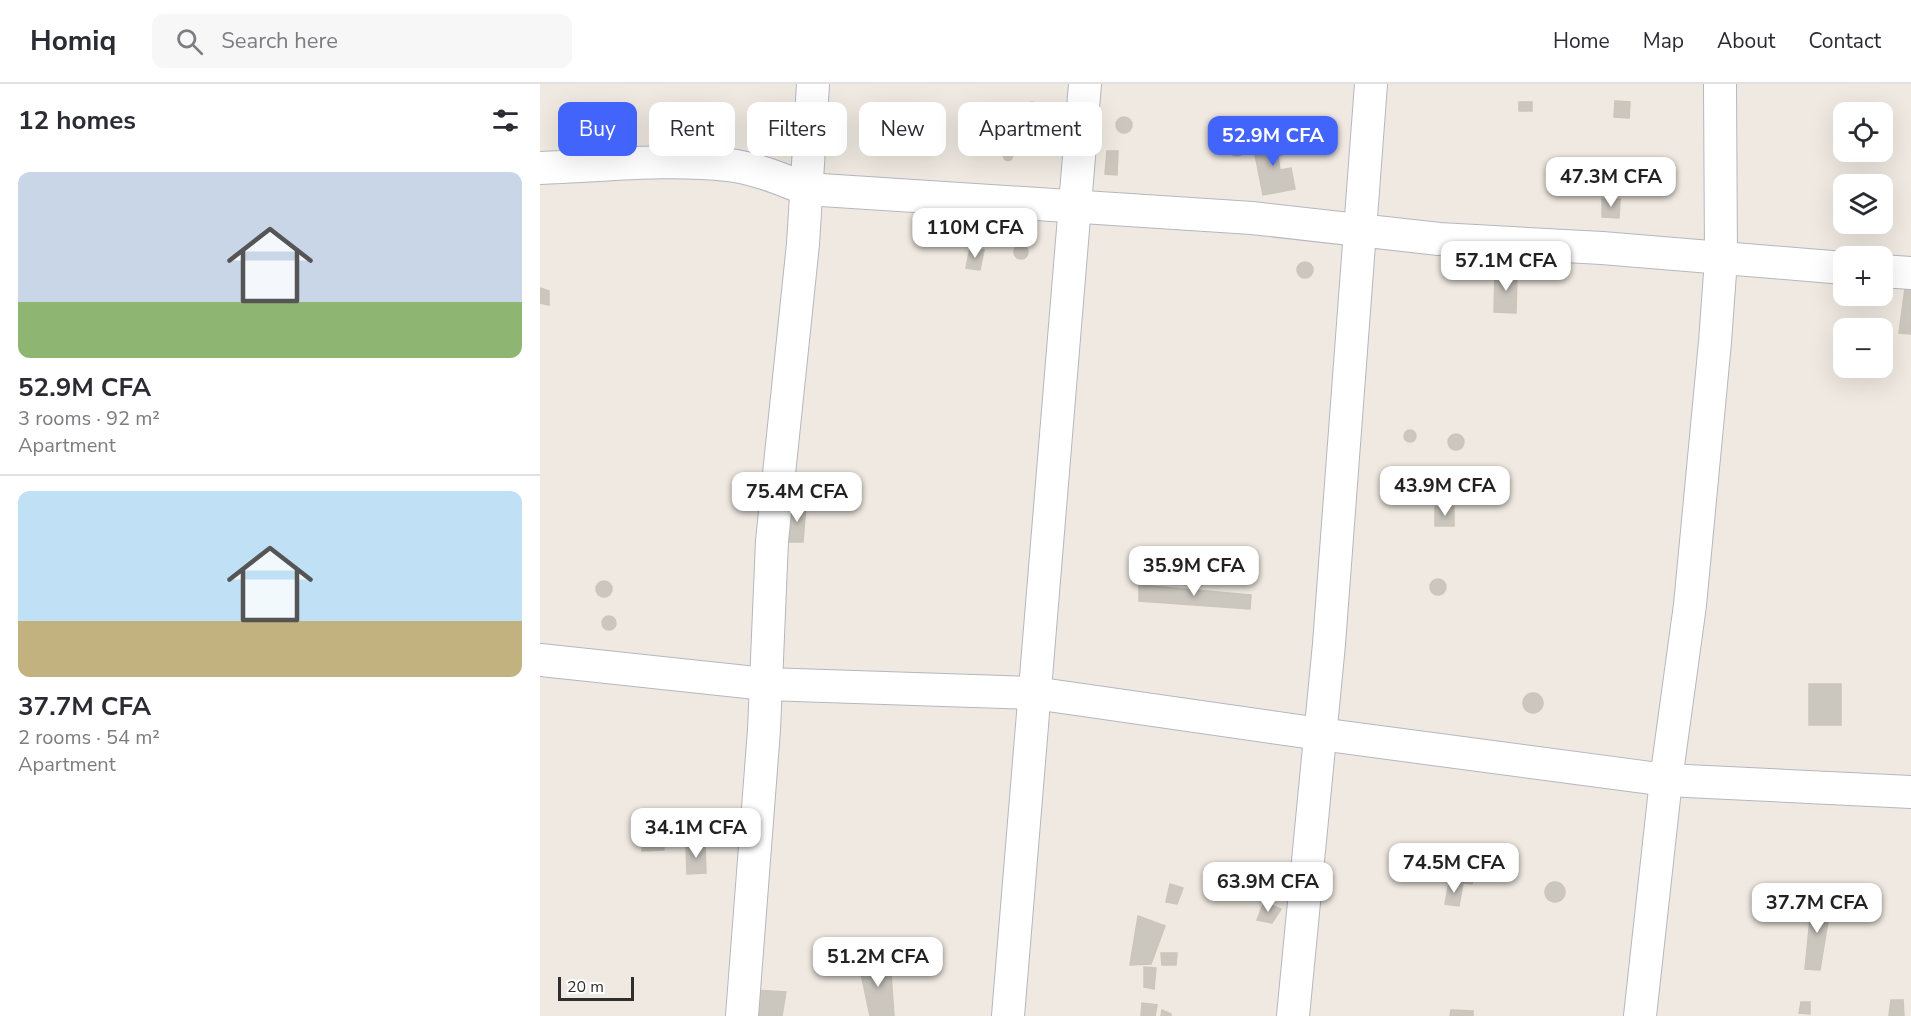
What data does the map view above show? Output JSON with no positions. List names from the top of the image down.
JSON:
{
  "scale_bar": "20 m",
  "page": {
    "header": "Homiq",
    "search": "Search here",
    "nav": [
      "Home",
      "Map",
      "About",
      "Contact"
    ],
    "heading": "12 homes",
    "map_buttons": ["+", "−"],
    "chip": [
      "Buy",
      "Rent",
      "Filters",
      "New",
      "Apartment"
    ],
    "price": [
      "52.9M CFA",
      "47.3M CFA",
      "110M CFA",
      "57.1M CFA",
      "43.9M CFA",
      "75.4M CFA",
      "35.9M CFA",
      "34.1M CFA",
      "74.5M CFA",
      "63.9M CFA",
      "37.7M CFA",
      "51.2M CFA"
    ],
    "list": [
      {
        "name": "52.9M CFA",
        "note": "3 rooms · 92 m² · Apartment"
      },
      {
        "name": "37.7M CFA",
        "note": "2 rooms · 54 m² · Apartment"
      }
    ],
    "scale": "20 m"
  }
}
